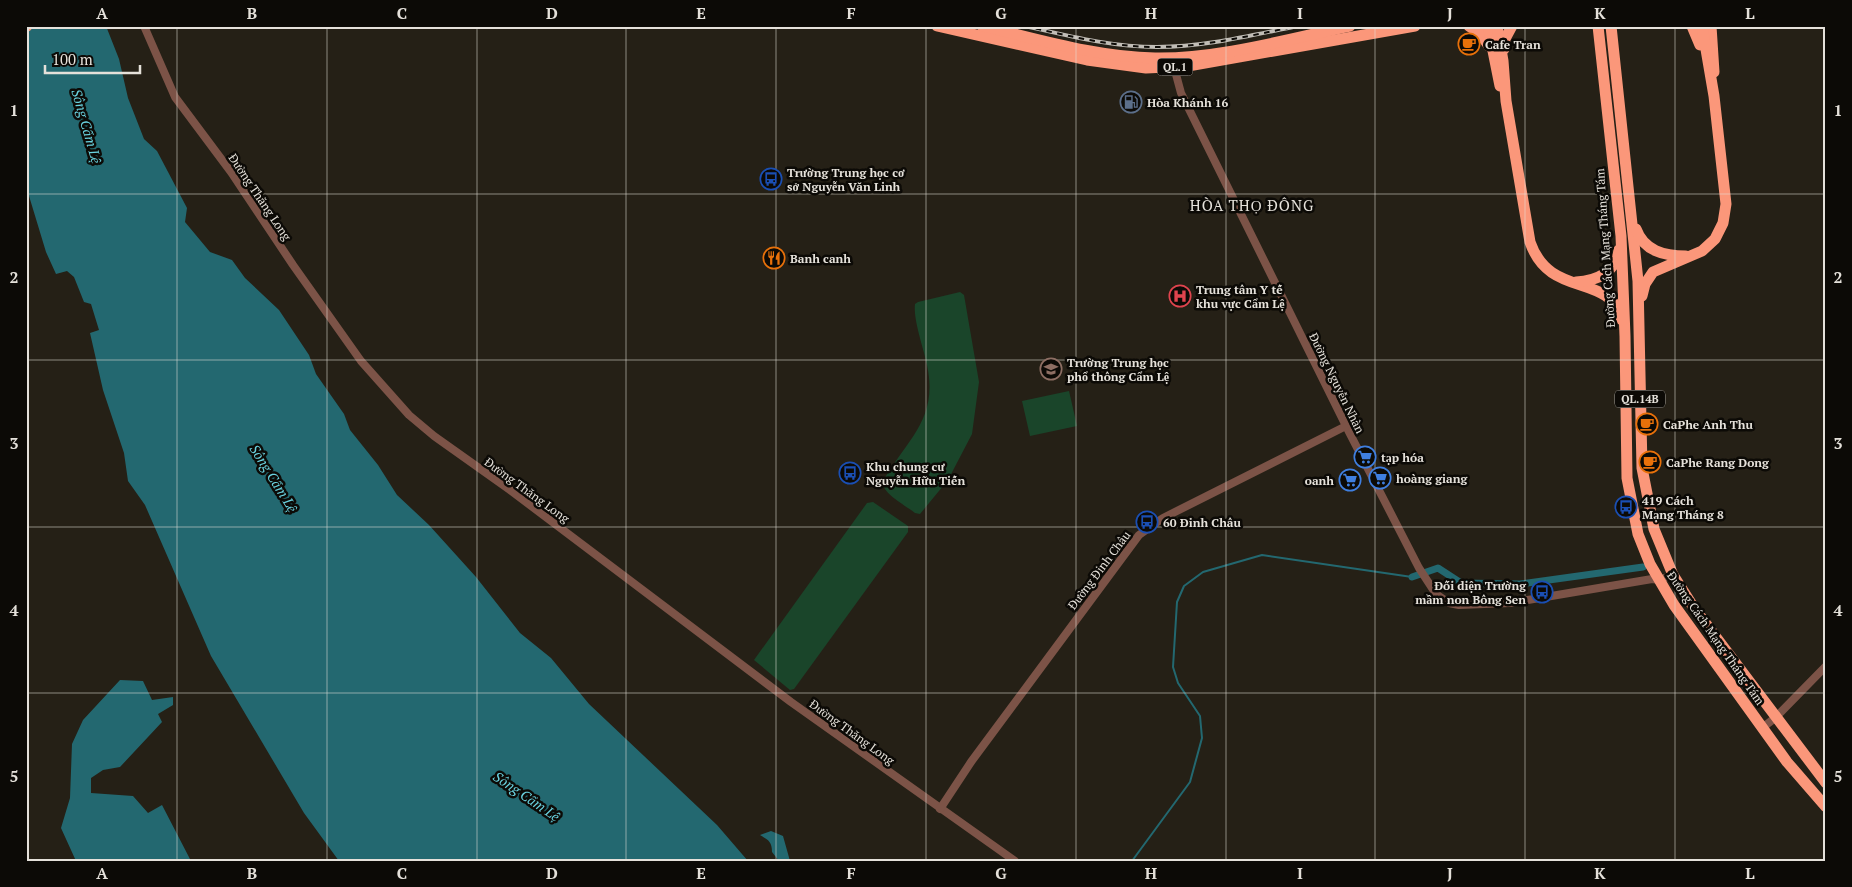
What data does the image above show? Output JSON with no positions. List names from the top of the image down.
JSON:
{
  "streets": {
    "highway": ["QL.1", "Đường Cách Mạng Tháng Tám", "QL.14B"],
    "street": ["Đường Thăng Long", "Đường Nguyễn Nhàn", "Đường Đinh Châu"]
  },
  "crossings": [
    ["QL.1", "Đường Nguyễn Nhàn"],
    ["Đường Thăng Long", "Đường Đinh Châu"],
    ["Đường Cách Mạng Tháng Tám", "Đường Nguyễn Nhàn"],
    ["Đường Nguyễn Nhàn", "Đường Đinh Châu"]
  ],
  "districts": ["HÒA THỌ ĐÔNG"],
  "water": ["Sông Cẩm Lệ"],
  "places": {
    "cafe": ["Cafe Tran", "CaPhe Anh Thu", "CaPhe Rang Dong"],
    "fuel station": ["Hòa Khánh 16"],
    "bus stop": [
      "Trường Trung học cơ sở Nguyễn Văn Linh",
      "Khu chung cư Nguyễn Hữu Tiến",
      "419 Cách Mạng Tháng 8",
      "60 Đinh Châu",
      "Đối diện Trường mầm non Bông Sen"
    ],
    "restaurant": ["Banh canh"],
    "hospital": ["Trung tâm Y tế khu vực Cẩm Lệ"],
    "school or university": ["Trường Trung học phổ thông Cẩm Lệ"],
    "supermarket": ["tạp hóa", "hoàng giang", "oanh"]
  },
  "scale_bar": "100 m",
  "grid": {
    "columns": [
      "A",
      "B",
      "C",
      "D",
      "E",
      "F",
      "G",
      "H",
      "I",
      "J",
      "K",
      "L"
    ],
    "rows": [
      "1",
      "2",
      "3",
      "4",
      "5"
    ]
  }
}
